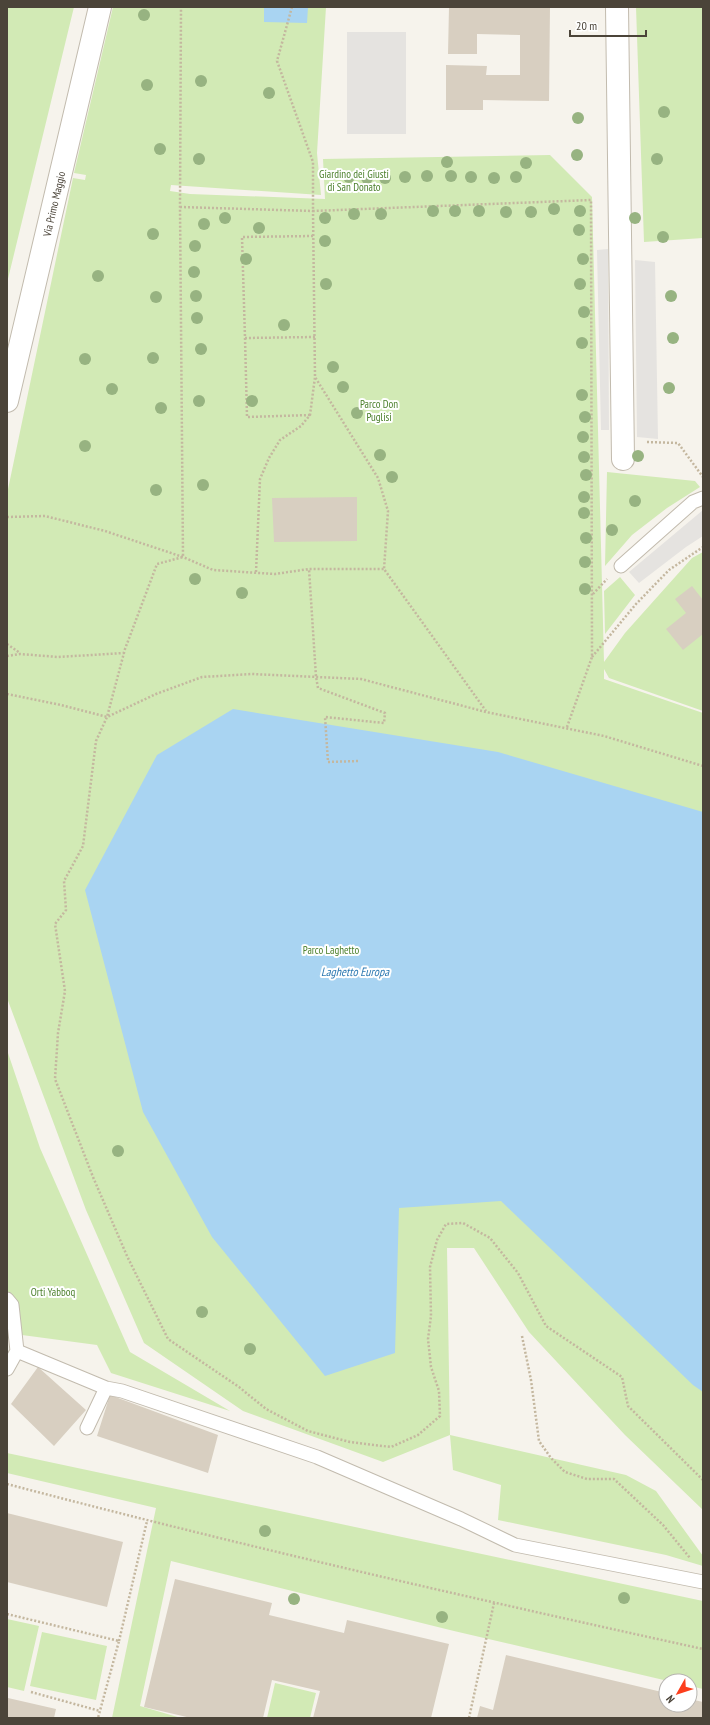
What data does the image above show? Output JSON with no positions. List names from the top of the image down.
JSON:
{
  "streets": {
    "street": ["Via Primo Maggio"]
  },
  "water": ["Laghetto Europa"],
  "parks": [
    "Giardino dei Giusti di San Donato",
    "Parco Don Puglisi",
    "Parco Laghetto",
    "Orti Yabboq"
  ],
  "scale_bar": "20 m",
  "north": "bottom left"
}
